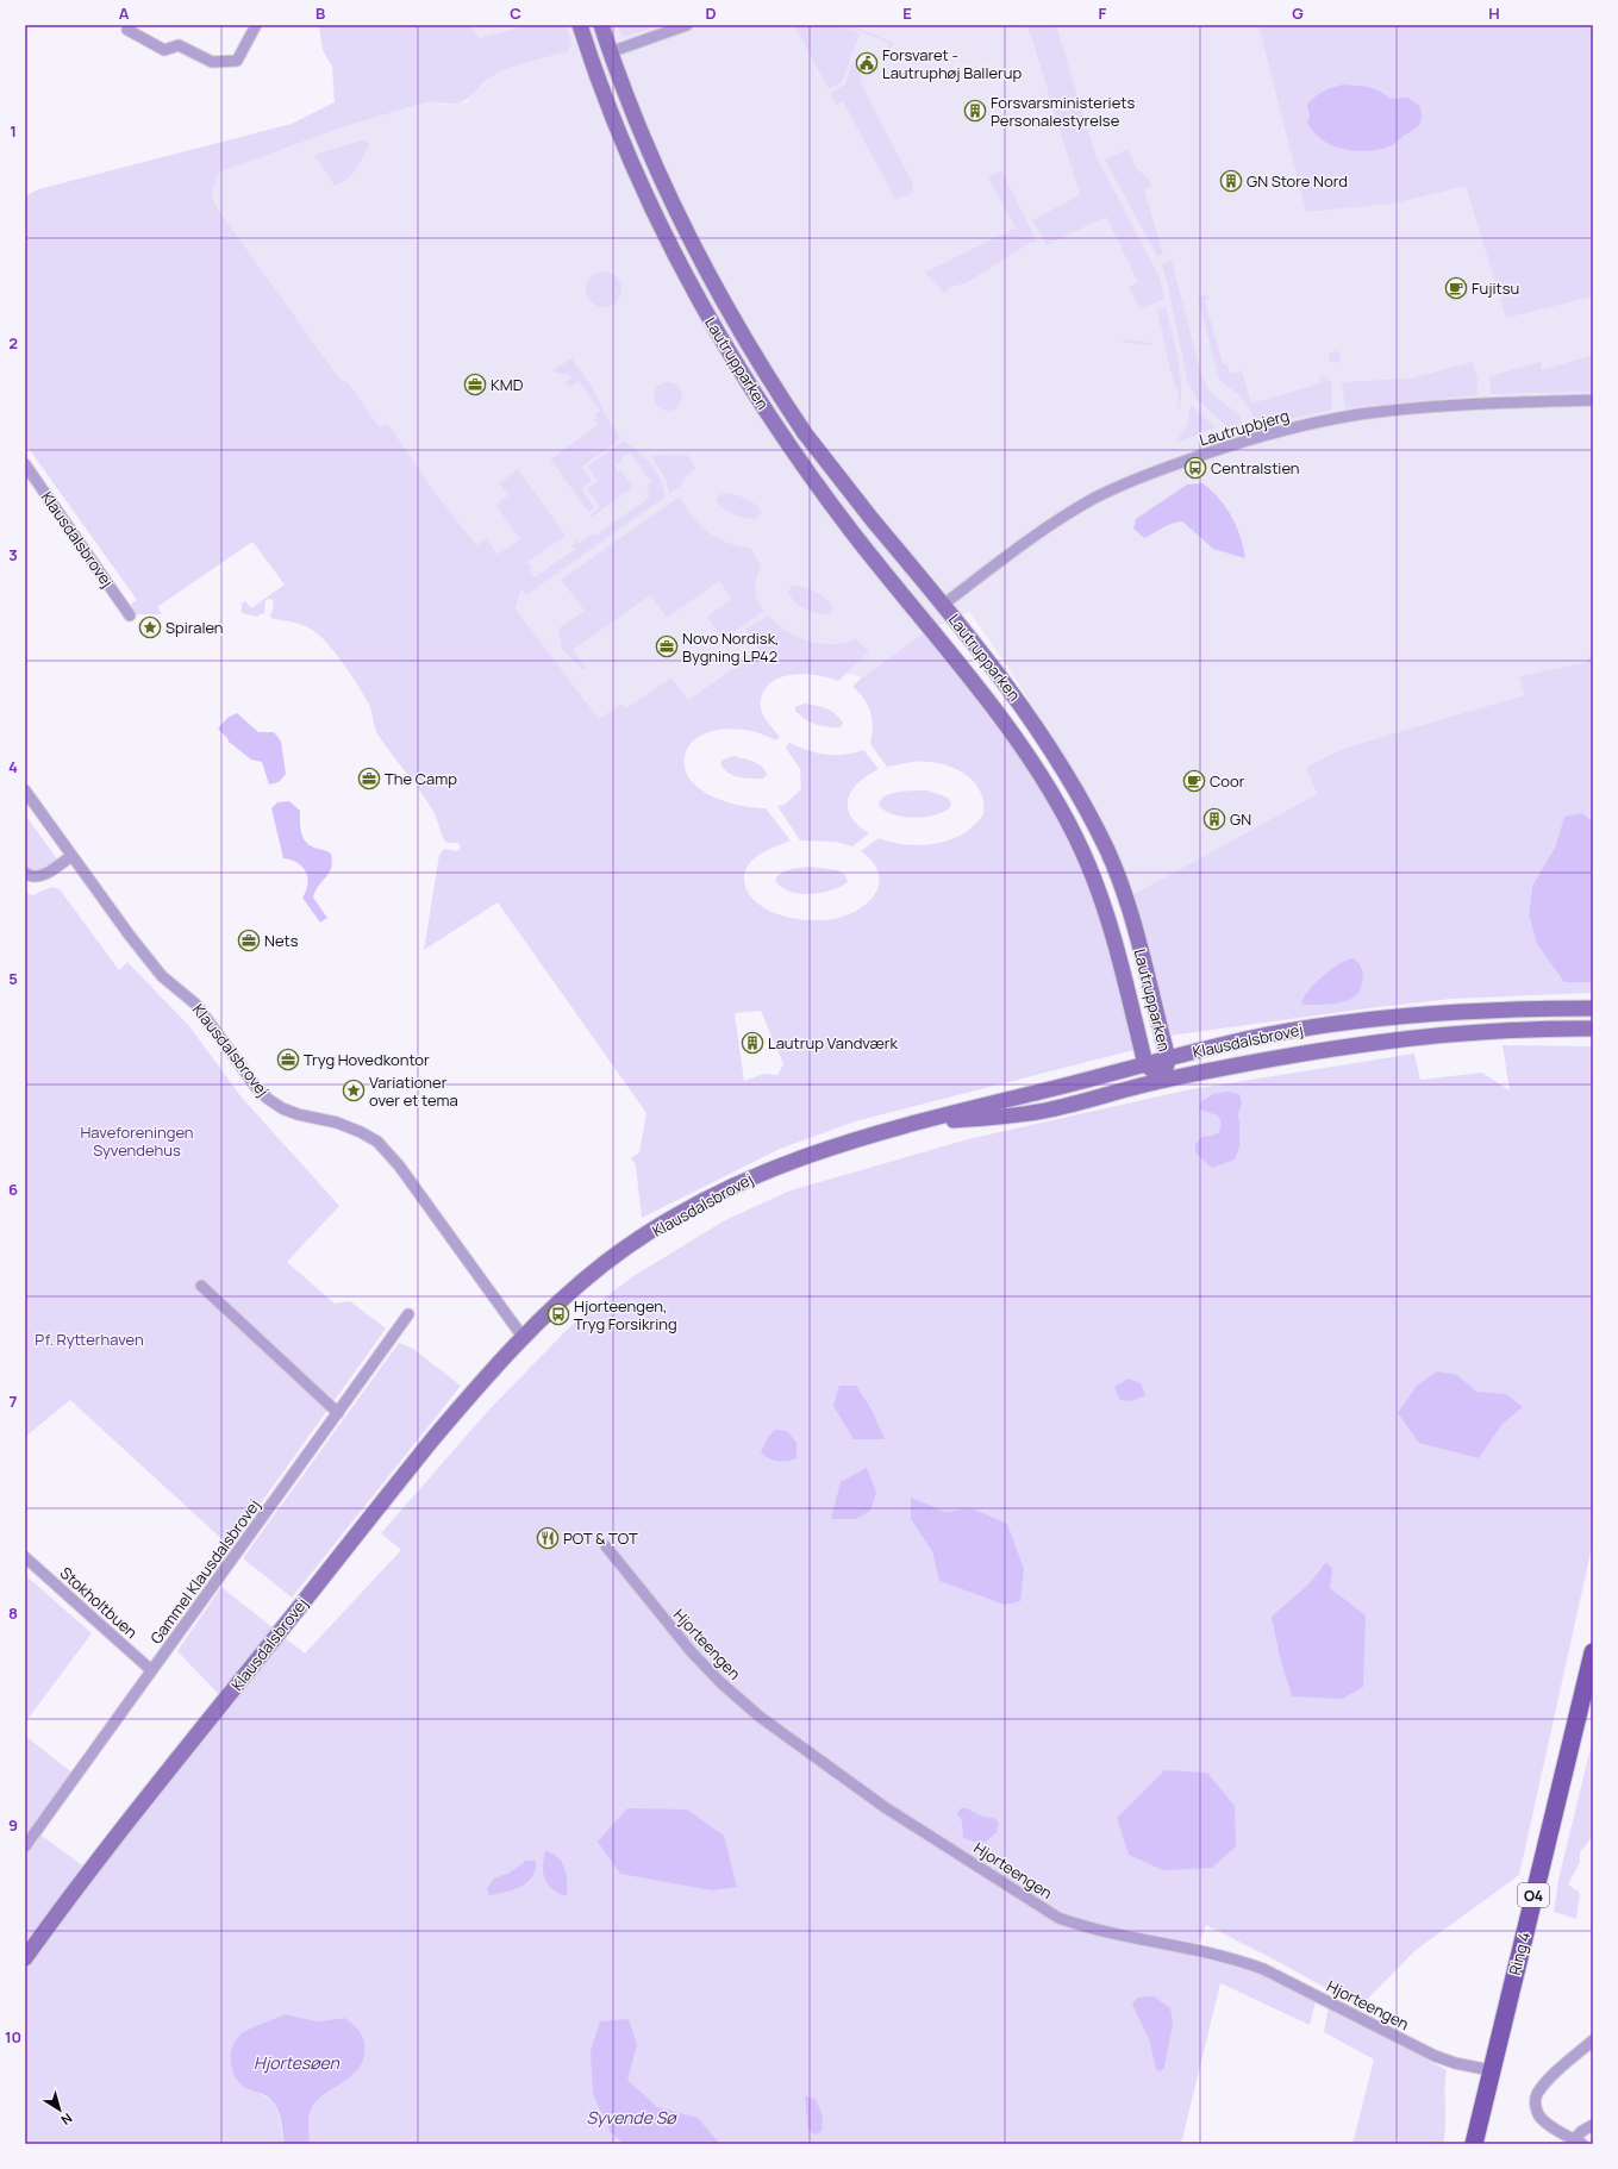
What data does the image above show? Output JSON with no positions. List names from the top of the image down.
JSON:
{
  "streets": {
    "main road": ["O4", "Ring 4"],
    "street": [
      "Lautrupparken",
      "Lautrupbjerg",
      "Klausdalsbrovej",
      "Gammel Klausdalsbrovej",
      "Stokholtbuen",
      "Hjorteengen"
    ]
  },
  "crossings": [
    ["Lautrupparken", "Lautrupbjerg"],
    ["Lautrupparken", "Klausdalsbrovej"],
    ["Gammel Klausdalsbrovej", "Stokholtbuen"],
    ["Hjorteengen", "Ring 4"]
  ],
  "water": ["Hjortesøen", "Syvende Sø"],
  "parks": ["Haveforeningen Syvendehus", "Pf. Rytterhaven"],
  "places": {
    "public building": ["Forsvaret - Lautruphøj Ballerup"],
    "building": [
      "Forsvarsministeriets Personalestyrelse",
      "GN Store Nord",
      "GN",
      "Lautrup Vandværk"
    ],
    "cafe": ["Fujitsu", "Coor"],
    "office": [
      "KMD",
      "Novo Nordisk, Bygning LP42",
      "The Camp",
      "Nets",
      "Tryg Hovedkontor"
    ],
    "bus stop": ["Centralstien", "Hjorteengen, Tryg Forsikring"],
    "place": ["Spiralen", "Variationer over et tema"],
    "restaurant": ["POT & TOT"]
  },
  "north": "bottom right",
  "grid": {
    "columns": [
      "A",
      "B",
      "C",
      "D",
      "E",
      "F",
      "G",
      "H"
    ],
    "rows": [
      "1",
      "2",
      "3",
      "4",
      "5",
      "6",
      "7",
      "8",
      "9",
      "10"
    ]
  }
}
